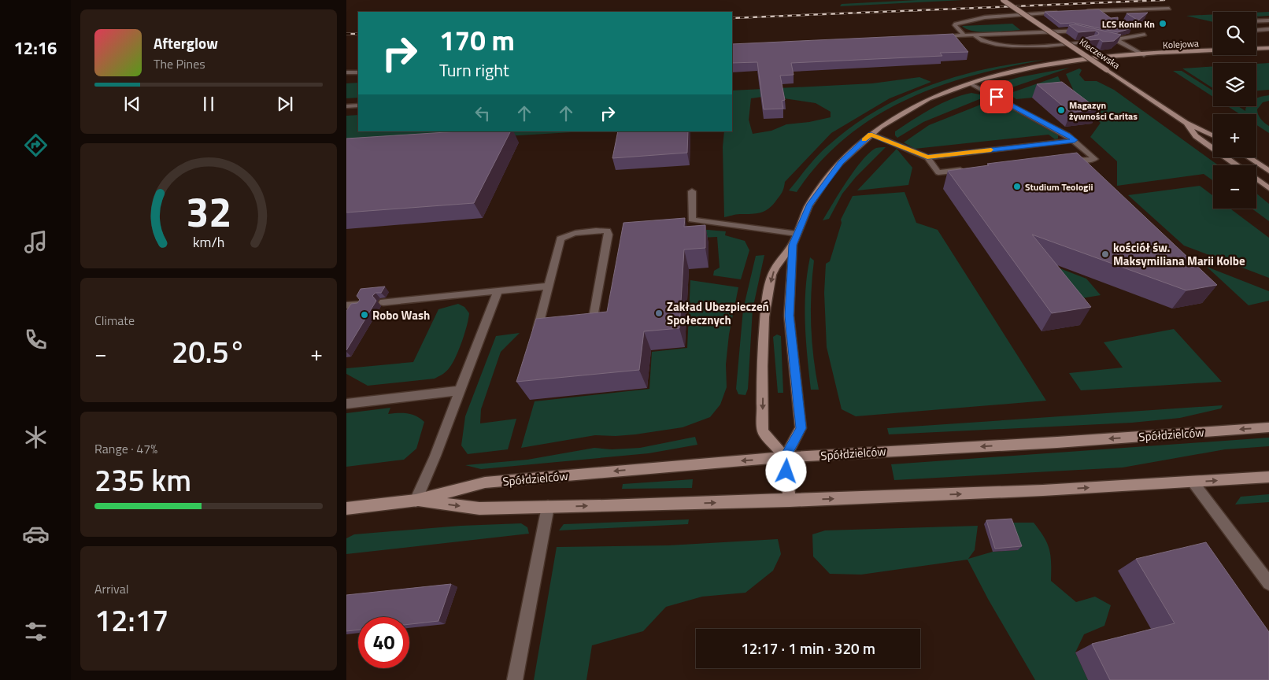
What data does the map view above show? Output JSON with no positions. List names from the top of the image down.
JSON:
{
  "streets": {
    "street": ["Kolejowa", "Kleczewska", "Spółdzielców"]
  },
  "places": [
    "LCS Konin Kn",
    "Magazyn żywności Caritas",
    "Studium Teologii",
    "kościół św. Maksymiliana Marii Kolbe",
    "Zakład Ubezpieczeń Społecznych",
    "Robo Wash"
  ],
  "page": {
    "tabs": "12:16",
    "map_buttons": ["+", "−"],
    "turn": ["170 m", "Turn right"],
    "song": ["Afterglow", "The Pines"],
    "tile": [
      "Climate",
      ["Range · 47%", "235 km"],
      ["Arrival", "12:17"]
    ],
    "heat": ["−", "20.5°", "+"],
    "limit": "40",
    "trip": "12:17 · 1 min · 320 m",
    "gauge": ["32", "km/h"]
  }
}
